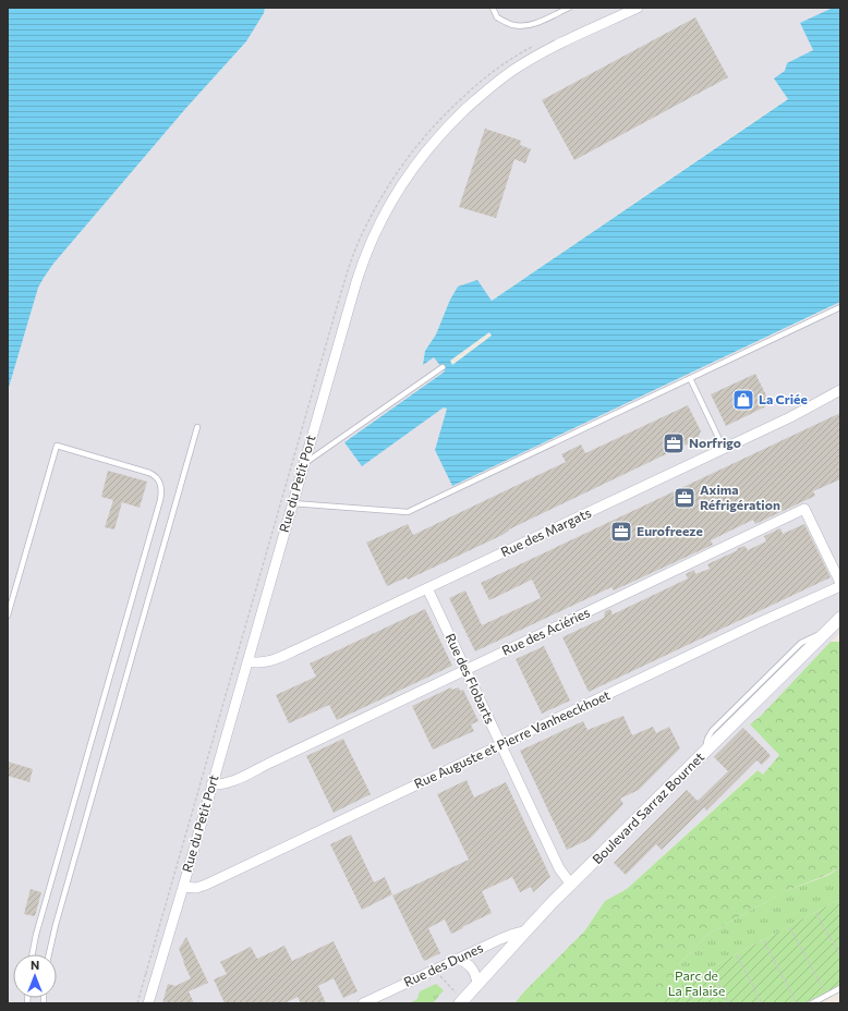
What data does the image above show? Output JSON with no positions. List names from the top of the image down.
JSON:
{
  "streets": {
    "street": [
      "Rue du Petit Port",
      "Rue des Margats",
      "Rue des Aciéries",
      "Rue des Flobarts",
      "Rue Auguste et Pierre Vanheeckhoet",
      "Boulevard Sarraz Bournet",
      "Rue des Dunes"
    ]
  },
  "crossings": [
    ["Rue du Petit Port", "Rue des Margats"],
    ["Rue du Petit Port", "Rue des Aciéries"],
    ["Rue du Petit Port", "Rue Auguste et Pierre Vanheeckhoet"],
    ["Rue des Margats", "Rue des Flobarts"],
    ["Rue des Aciéries", "Rue des Flobarts"],
    ["Rue des Aciéries", "Rue Auguste et Pierre Vanheeckhoet"],
    ["Rue des Flobarts", "Rue Auguste et Pierre Vanheeckhoet"],
    ["Rue des Flobarts", "Boulevard Sarraz Bournet"],
    ["Boulevard Sarraz Bournet", "Rue des Dunes"]
  ],
  "parks": ["Parc de La Falaise"],
  "places": {
    "shop": ["La Criée"],
    "office": ["Norfrigo", "Axima Réfrigération", "Eurofreeze"]
  },
  "north": "top"
}
